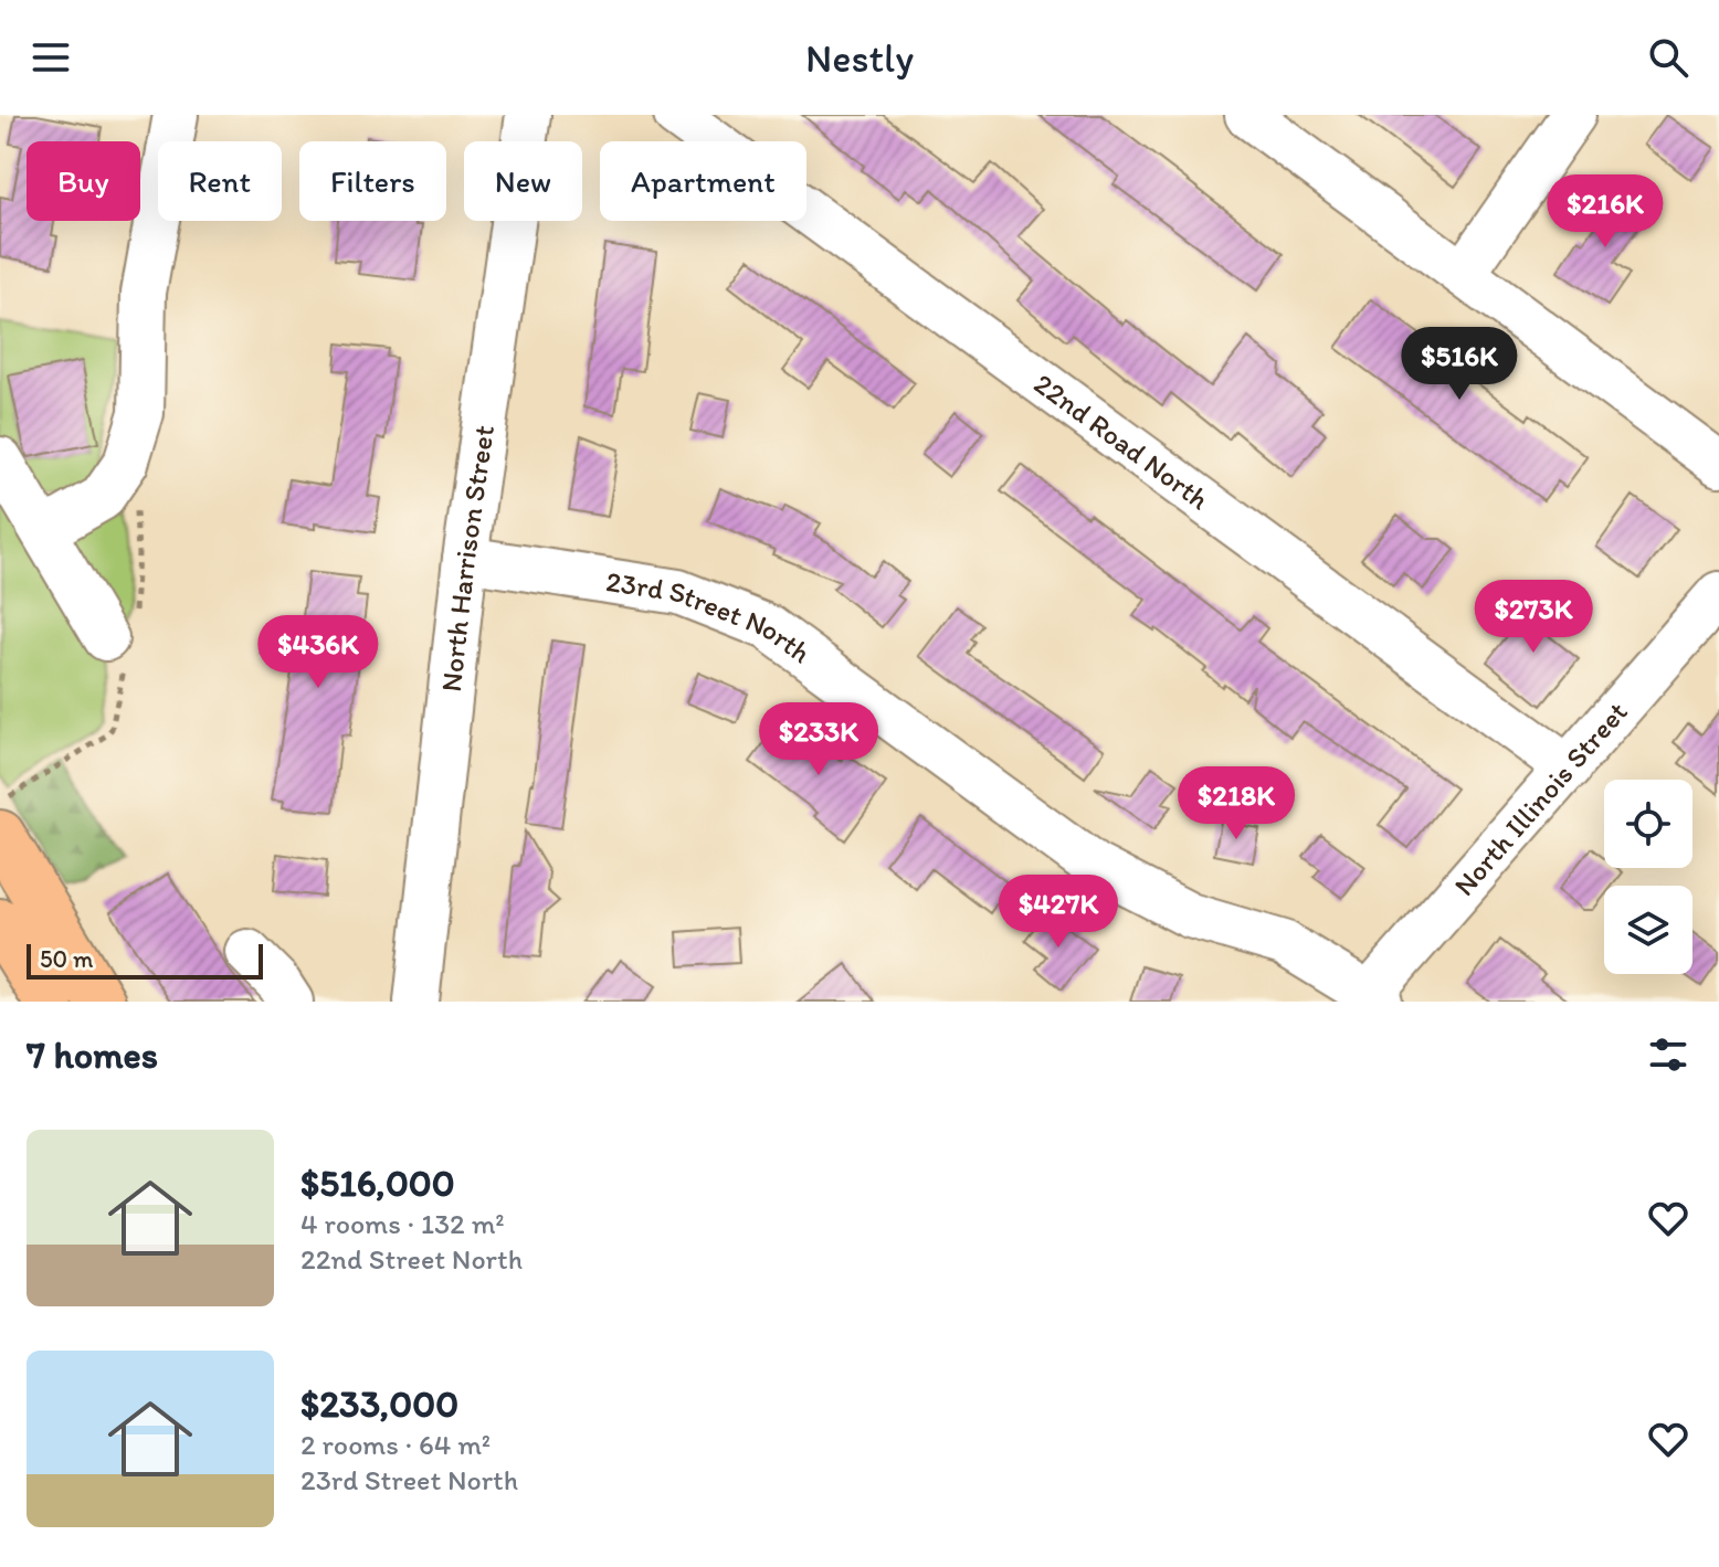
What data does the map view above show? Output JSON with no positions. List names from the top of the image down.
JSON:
{
  "streets": {
    "street": [
      "22nd Road North",
      "North Harrison Street",
      "23rd Street North",
      "North Illinois Street"
    ]
  },
  "crossings": [
    ["22nd Road North", "North Illinois Street"],
    ["North Harrison Street", "23rd Street North"],
    ["23rd Street North", "North Illinois Street"]
  ],
  "scale_bar": "50 m",
  "page": {
    "header": "Nestly",
    "chip": [
      "Buy",
      "Rent",
      "Filters",
      "New",
      "Apartment"
    ],
    "price": [
      "$216K",
      "$516K",
      "$273K",
      "$436K",
      "$233K",
      "$218K",
      "$427K"
    ],
    "scale": "50 m",
    "heading": "7 homes",
    "list": [
      {
        "name": "$516,000",
        "note": "4 rooms · 132 m² · 22nd Street North"
      },
      {
        "name": "$233,000",
        "note": "2 rooms · 64 m² · 23rd Street North"
      }
    ]
  }
}
